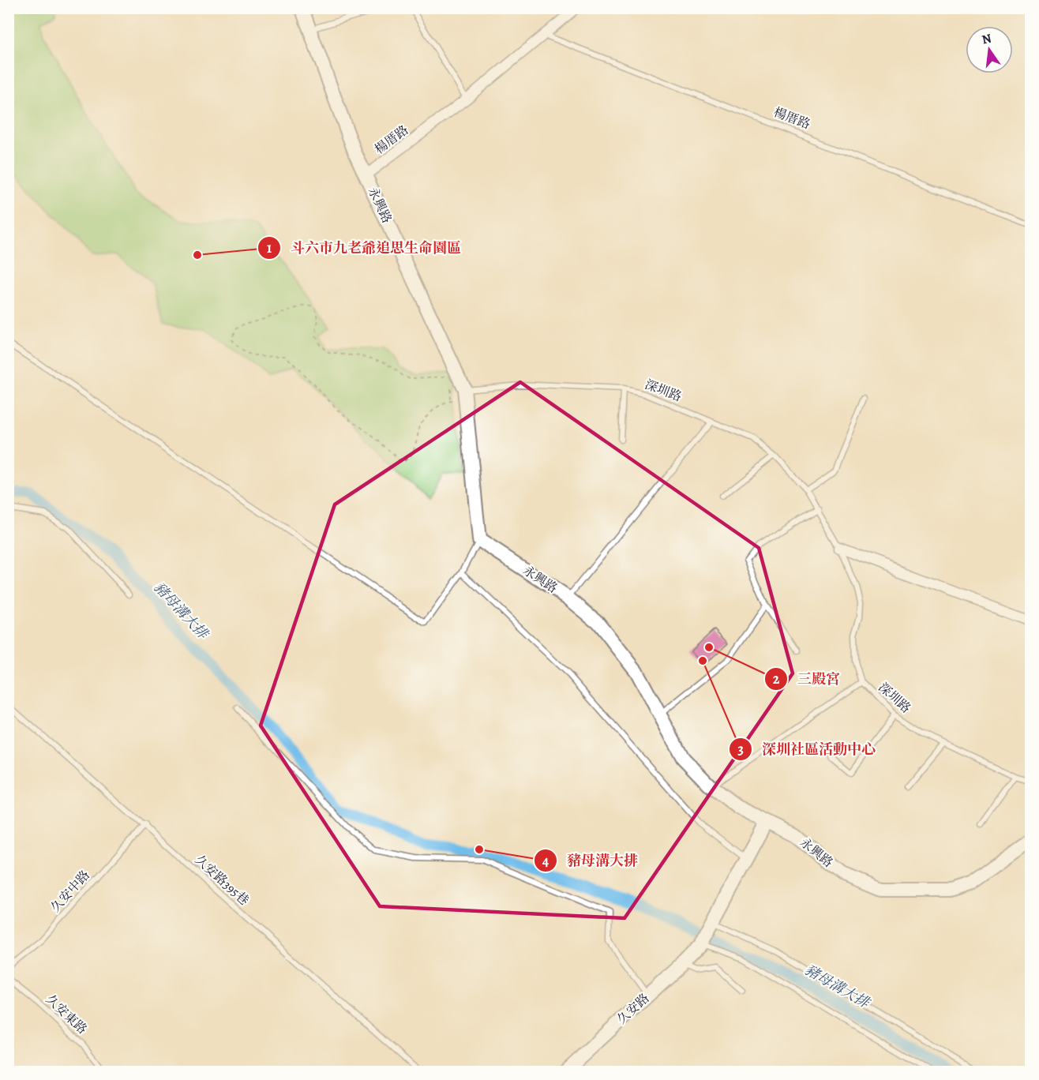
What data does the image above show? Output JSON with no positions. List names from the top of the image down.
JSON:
{
  "streets": {
    "street": ["楊厝路", "永興路", "久安路"],
    "lane": [
      "深圳路",
      "久安路395巷",
      "久安中路",
      "久安東路"
    ]
  },
  "crossings": [
    ["楊厝路", "永興路"],
    ["永興路", "深圳路"],
    ["永興路", "久安路"],
    ["久安路395巷", "久安中路"]
  ],
  "water": ["豬母溝大排"],
  "places": [
    "斗六市九老爺追思生命園區",
    "三殿宮",
    "深圳社區活動中心",
    "豬母溝大排"
  ],
  "north": "top"
}
